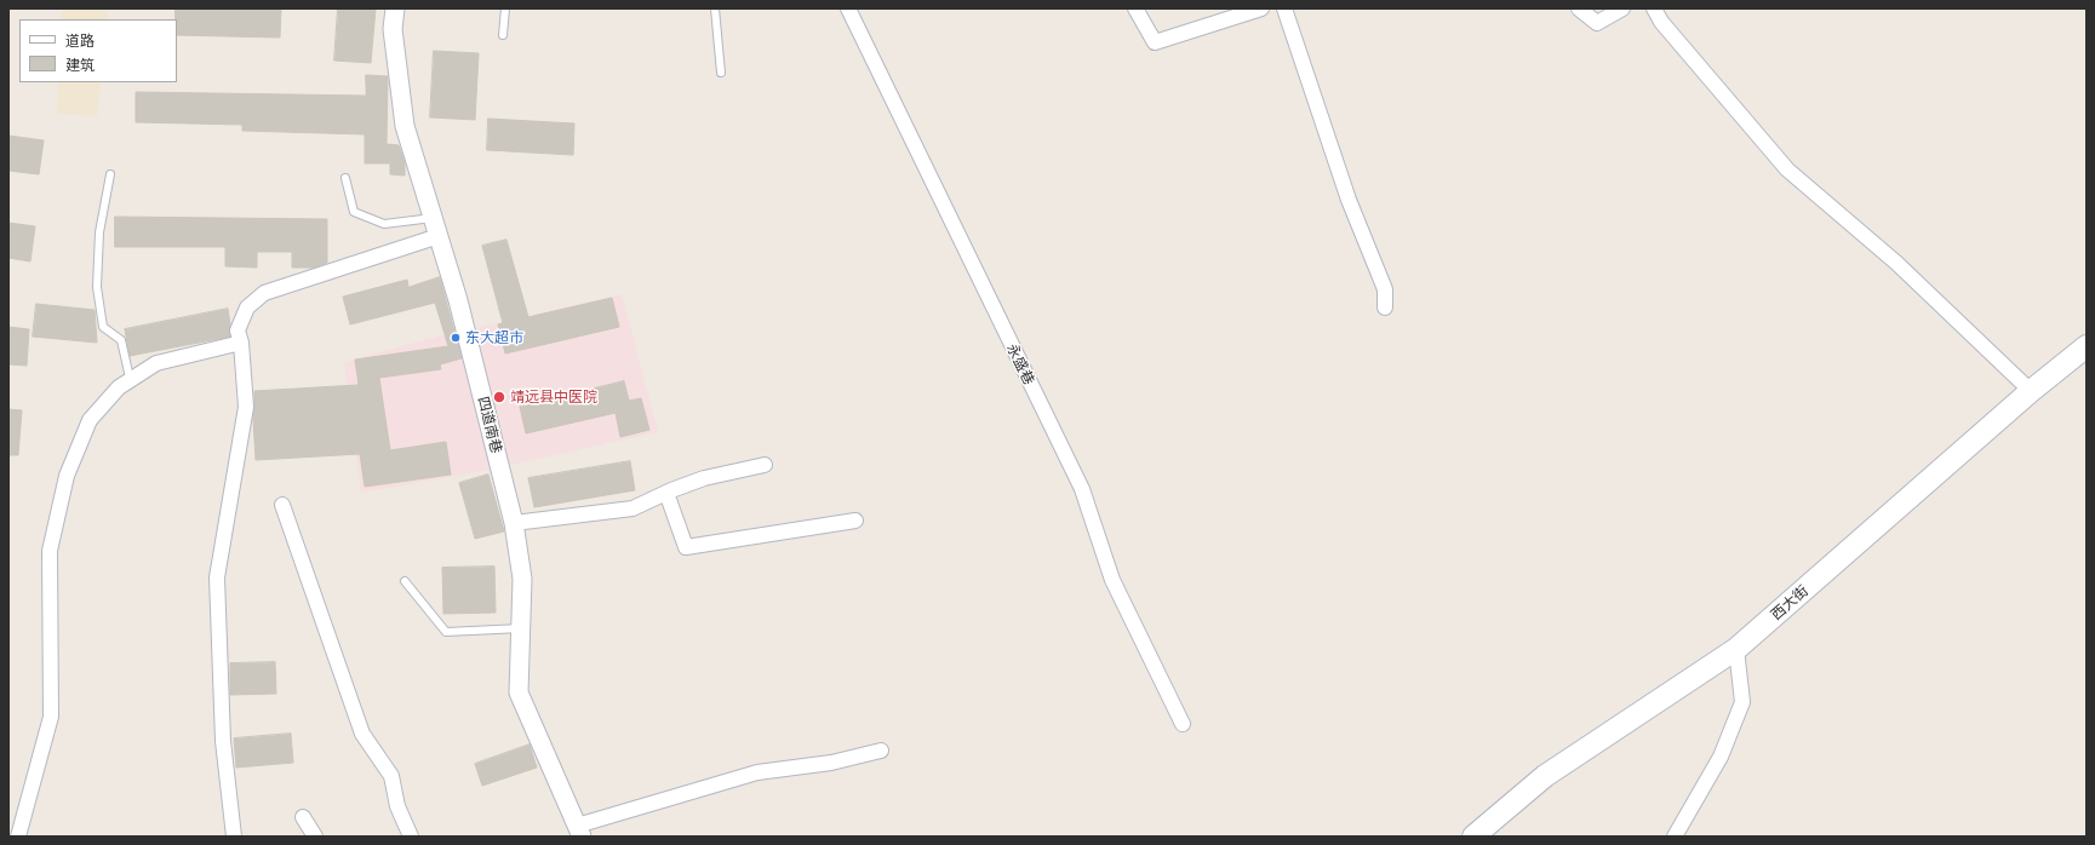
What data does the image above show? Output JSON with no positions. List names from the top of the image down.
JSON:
{
  "streets": {
    "main road": ["西大街"],
    "street": ["永盛巷", "四道南巷"]
  },
  "places": ["东大超市", "靖远县中医院"],
  "legend": ["道路", "建筑"]
}
